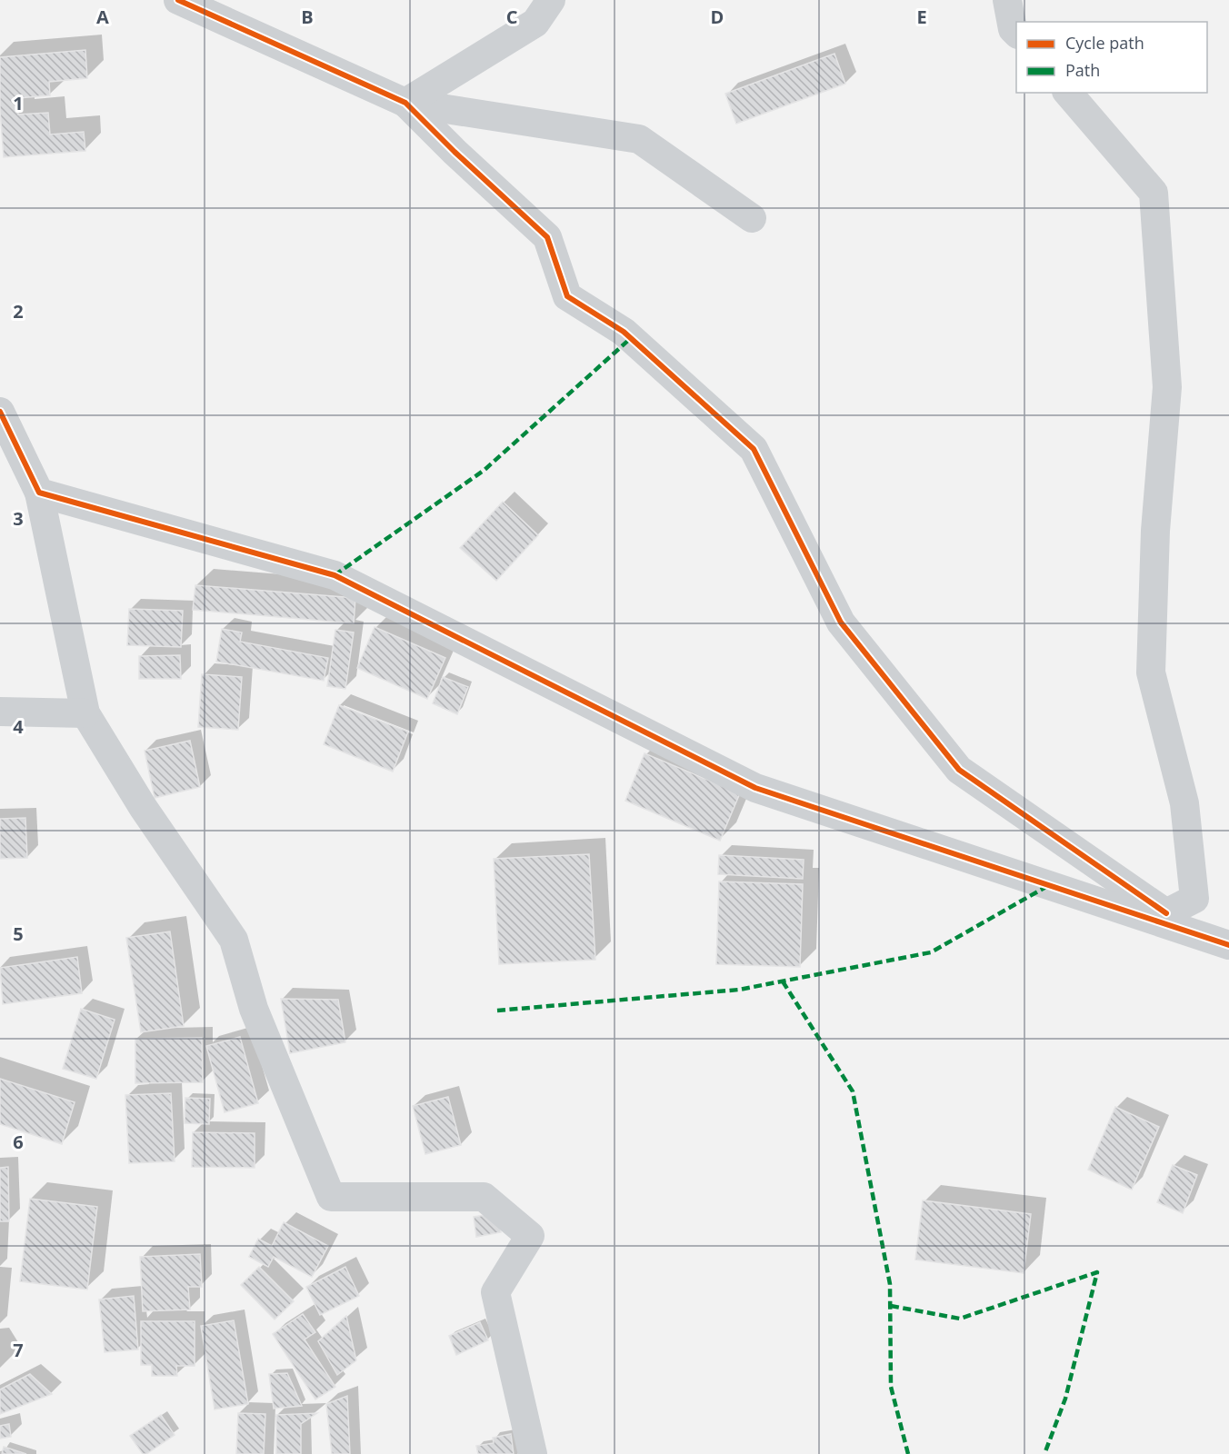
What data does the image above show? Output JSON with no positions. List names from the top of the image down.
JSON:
{
  "legend": ["Cycle path", "Path"],
  "grid": {
    "columns": [
      "A",
      "B",
      "C",
      "D",
      "E"
    ],
    "rows": [
      "1",
      "2",
      "3",
      "4",
      "5",
      "6",
      "7"
    ]
  }
}
